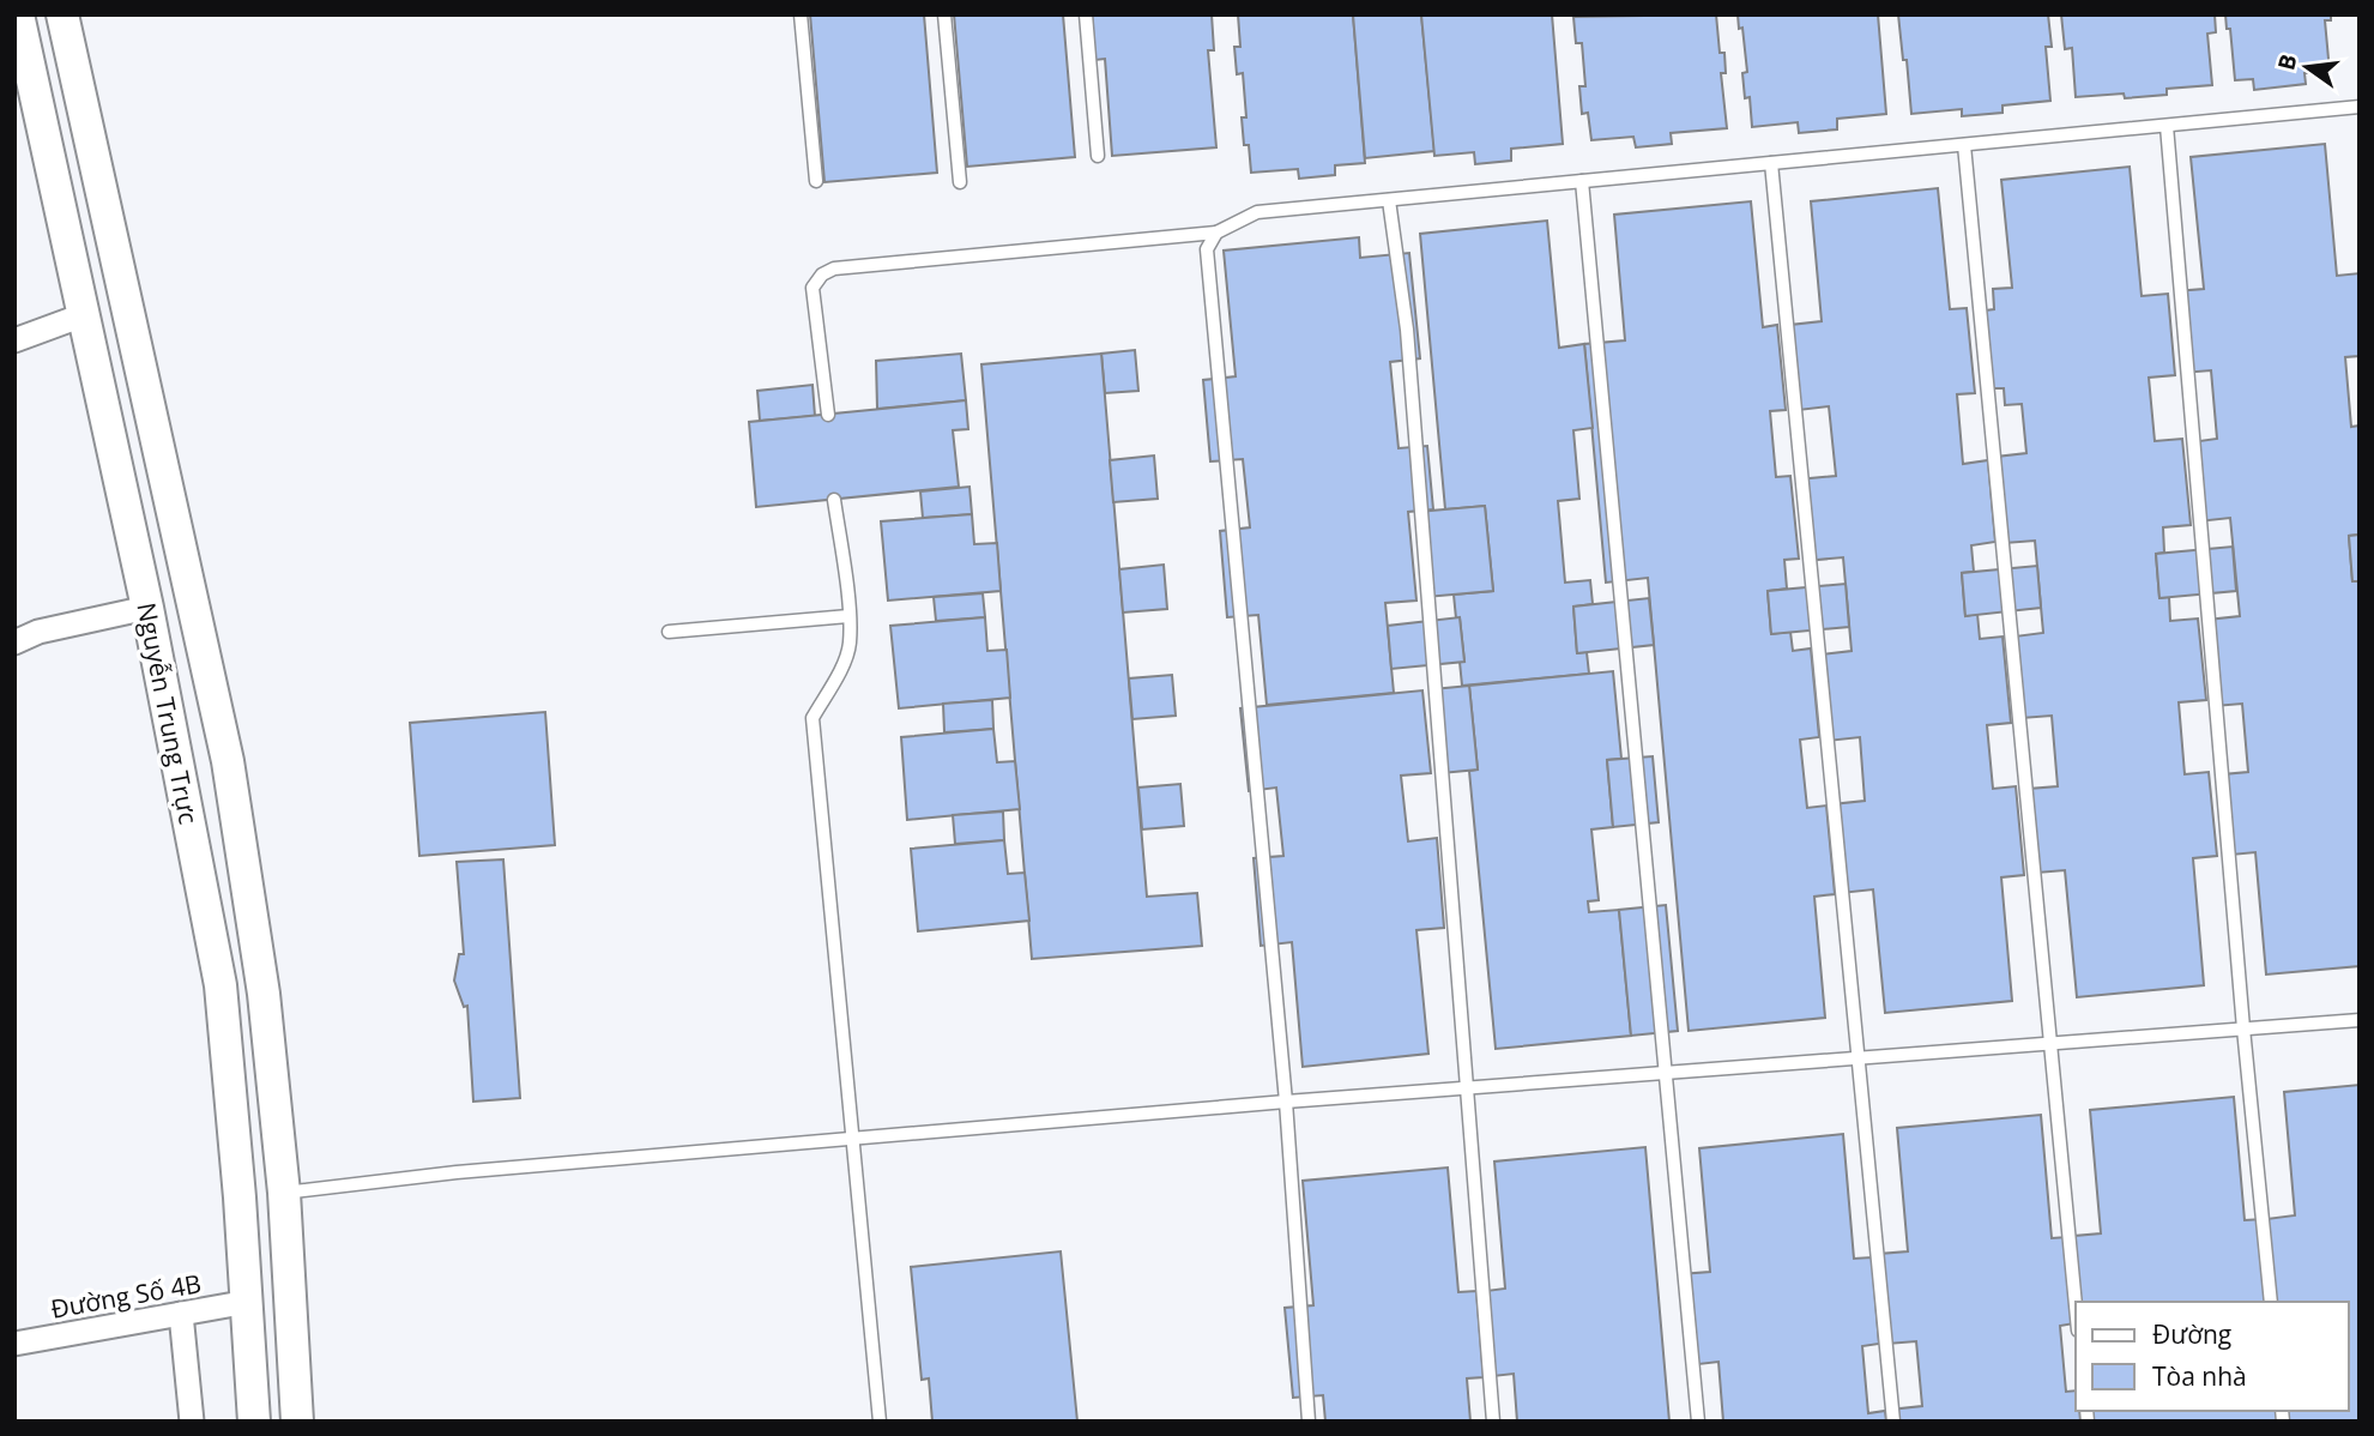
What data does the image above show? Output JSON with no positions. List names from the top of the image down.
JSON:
{
  "streets": {
    "main road": ["Nguyễn Trung Trực"],
    "street": ["Đường Số 4B"]
  },
  "crossings": [
    ["Nguyễn Trung Trực", "Đường Số 4B"]
  ],
  "legend": ["Đường", "Tòa nhà"],
  "north": "left"
}
